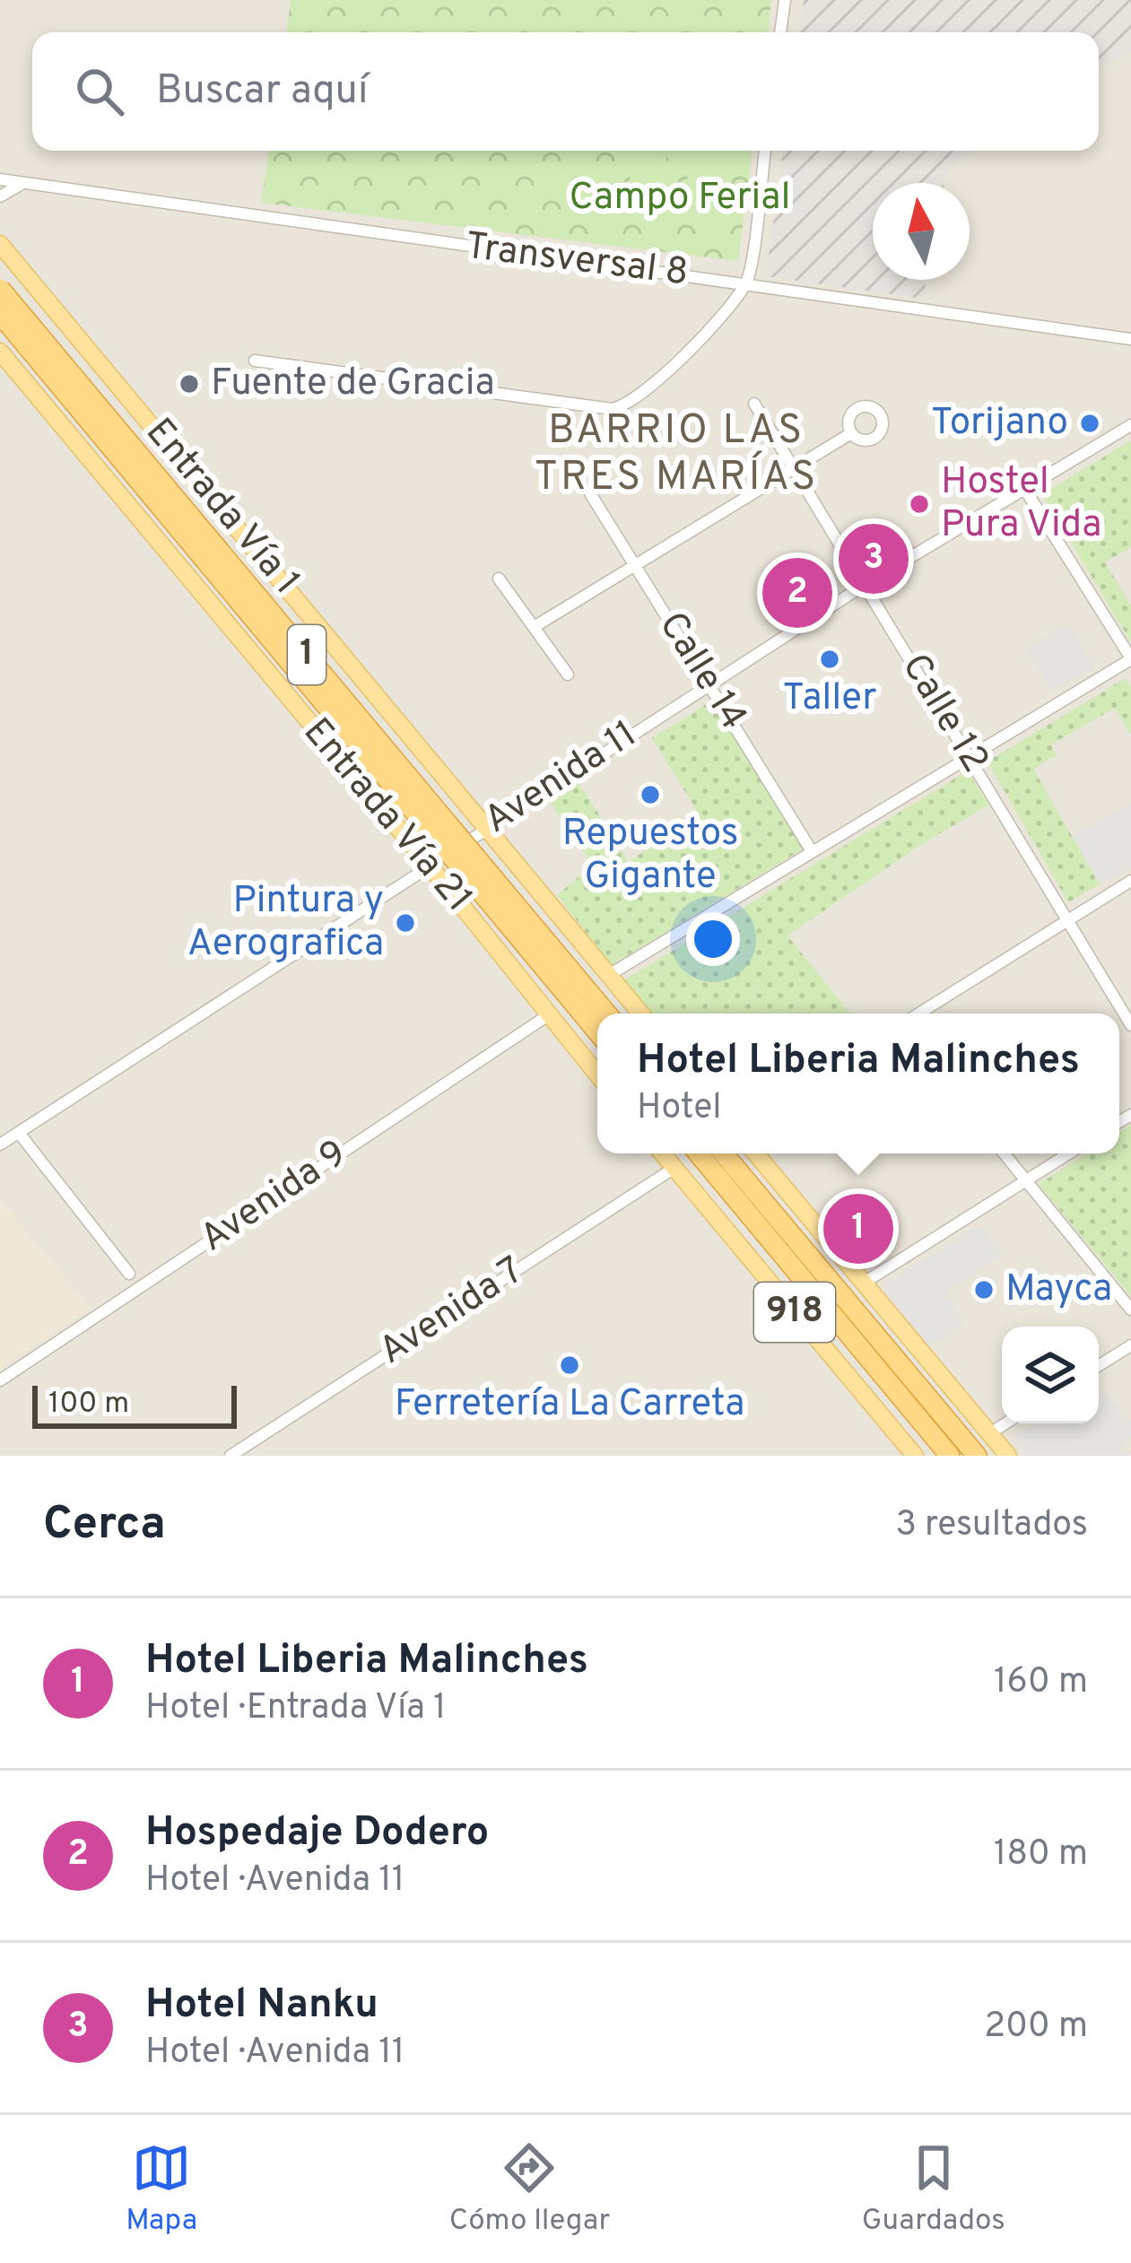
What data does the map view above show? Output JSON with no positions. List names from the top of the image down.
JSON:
{
  "streets": {
    "highway": ["1"],
    "main road": ["Entrada Vía 1", "Entrada Vía 21", "918"],
    "street": [
      "Transversal 8",
      "Calle 14",
      "Calle 12",
      "Avenida 11",
      "Avenida 9",
      "Avenida 7"
    ]
  },
  "crossings": [
    ["Entrada Vía 1", "Avenida 11"],
    ["Calle 14", "Avenida 11"],
    ["Calle 12", "Avenida 11"],
    ["Avenida 11", "Entrada Vía 21"],
    ["Entrada Vía 21", "Avenida 9"],
    ["Avenida 7", "918"]
  ],
  "districts": ["BARRIO LAS TRES MARÍAS"],
  "parks": ["Campo Ferial"],
  "places": [
    "Fuente de Gracia",
    "Torijano",
    "Hostel Pura Vida",
    "Taller",
    "Repuestos Gigante",
    "Pintura y Aerografica",
    "Mayca",
    "Ferretería La Carreta"
  ],
  "scale_bar": "100 m",
  "north": "top",
  "page": {
    "search": "Buscar aquí",
    "pins": ["3", "2", "1"],
    "popup": ["Hotel Liberia Malinches", "Hotel"],
    "scale": "100 m",
    "heading": ["Cerca", "3 resultados"],
    "list": [
      {
        "mark": "1",
        "name": "Hotel Liberia Malinches",
        "note": "Hotel · Entrada Vía 1",
        "value": "160 m"
      },
      {
        "mark": "2",
        "name": "Hospedaje Dodero",
        "note": "Hotel · Avenida 11",
        "value": "180 m"
      },
      {
        "mark": "3",
        "name": "Hotel Nanku",
        "note": "Hotel · Avenida 11",
        "value": "200 m"
      }
    ],
    "nav": ["Mapa", "Cómo llegar", "Guardados"]
  }
}
